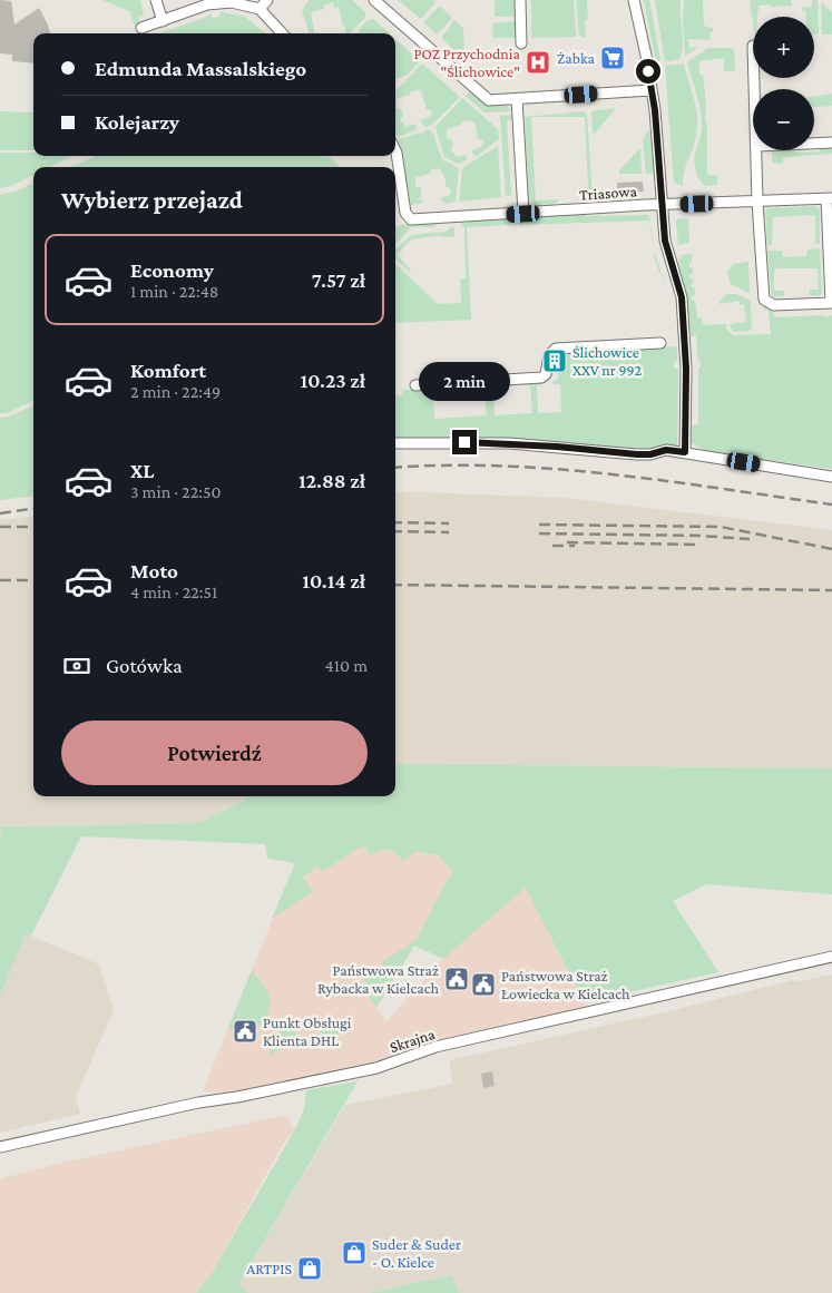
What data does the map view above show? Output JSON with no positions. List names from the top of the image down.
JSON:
{
  "streets": {
    "street": ["Triasowa", "Skrajna"]
  },
  "places": {
    "supermarket": ["Żabka"],
    "hospital": ["POZ Przychodnia \"Ślichowice\""],
    "building": ["Ślichowice XXV nr 992"],
    "public building": ["Państwowa Straż Rybacka w Kielcach", "Państwowa Straż Łowiecka w Kielcach", "Punkt Obsługi Klienta DHL"],
    "shop": ["Suder & Suder - O. Kielce", "ARTPIS"]
  },
  "page": {
    "map_buttons": ["+", "−"],
    "banner": ["Edmunda Massalskiego", "Kolejarzy"],
    "heading": "Wybierz przejazd",
    "list": [
      {
        "name": "Economy",
        "note": "1 min · 22:48",
        "value": "7.57 zł"
      },
      {
        "name": "Komfort",
        "note": "2 min · 22:49",
        "value": "10.23 zł"
      },
      {
        "name": "XL",
        "note": "3 min · 22:50",
        "value": "12.88 zł"
      },
      {
        "name": "Moto",
        "note": "4 min · 22:51",
        "value": "10.14 zł"
      }
    ],
    "bubble": "2 min",
    "pay": ["Gotówka", "410 m"],
    "buttons": "Potwierdź"
  }
}
